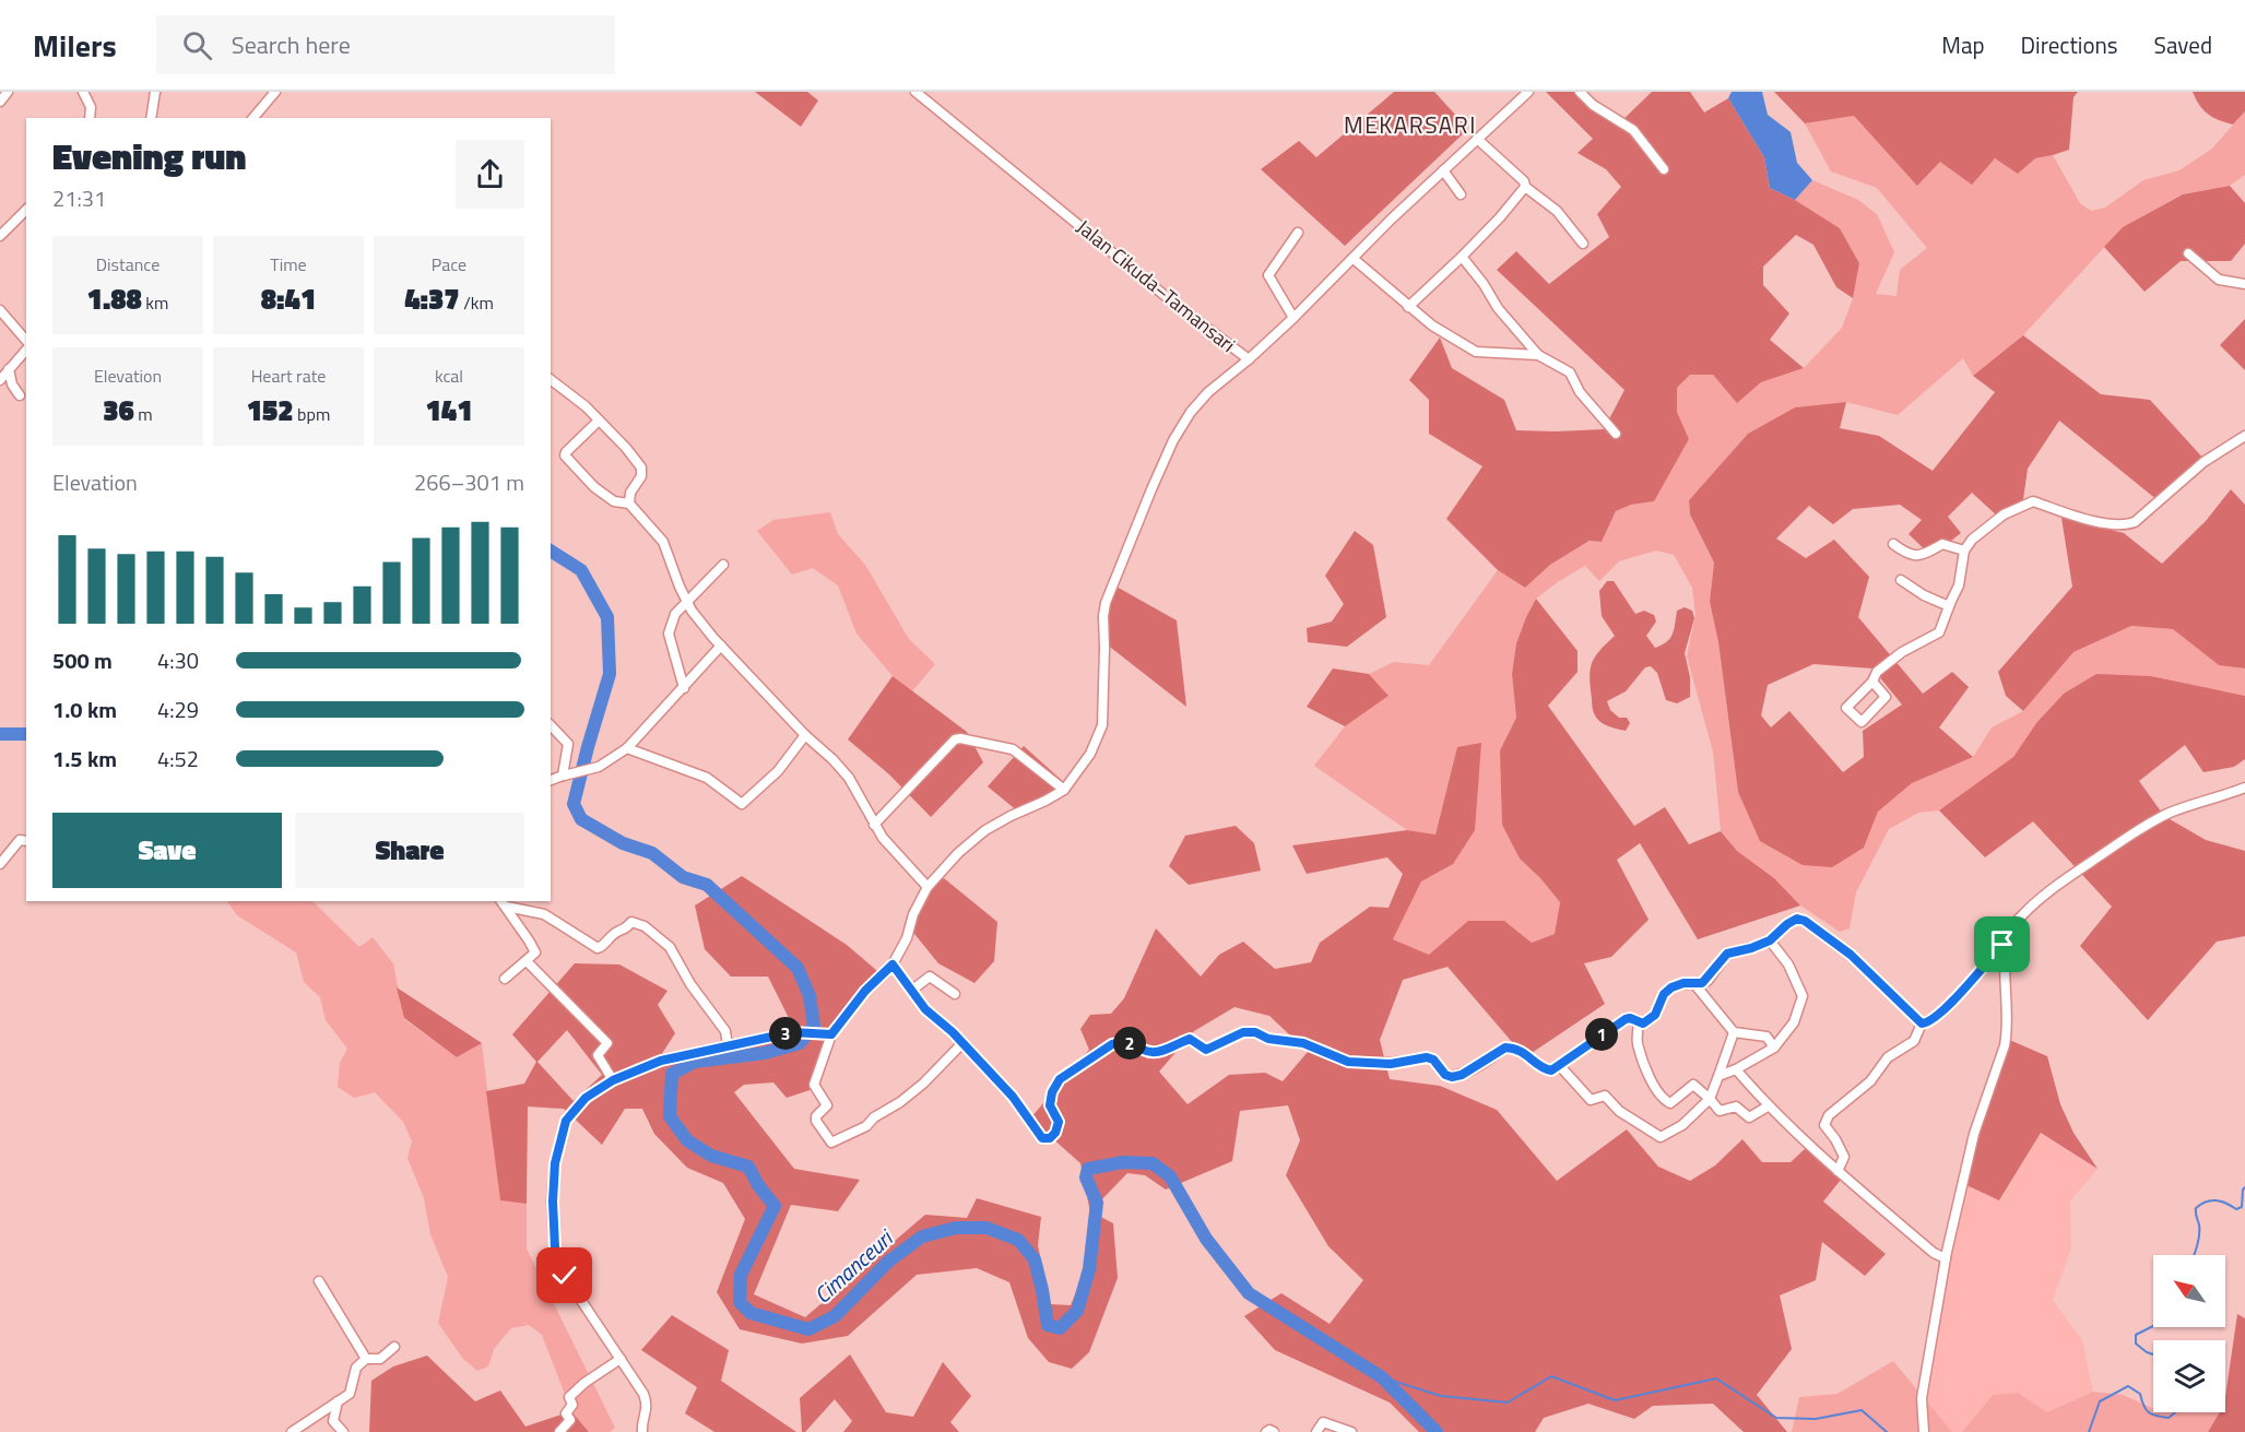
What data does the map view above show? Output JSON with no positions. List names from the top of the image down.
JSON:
{
  "streets": {
    "street": ["Jalan Cikuda–Tamansari"]
  },
  "districts": ["MEKARSARI"],
  "water": ["Cimanceuri"],
  "north": "top left",
  "page": {
    "header": "Milers",
    "search": "Search here",
    "nav": ["Map", "Directions", "Saved"],
    "heading": ["Evening run", "21:31"],
    "stats": [
      ["Distance", "1.88 km"],
      ["Time", "8:41"],
      ["Pace", "4:37 /km"],
      ["Elevation", "36 m"],
      ["Heart rate", "152 bpm"],
      ["kcal", "141"]
    ],
    "chart": ["Elevation", "266–301 m"],
    "list": [
      {
        "name": "500 m",
        "note": "4:30"
      },
      {
        "name": "1.0 km",
        "note": "4:29"
      },
      {
        "name": "1.5 km",
        "note": "4:52"
      }
    ],
    "buttons": ["Save", "Share"],
    "pins": ["3", "1", "2"]
  }
}
